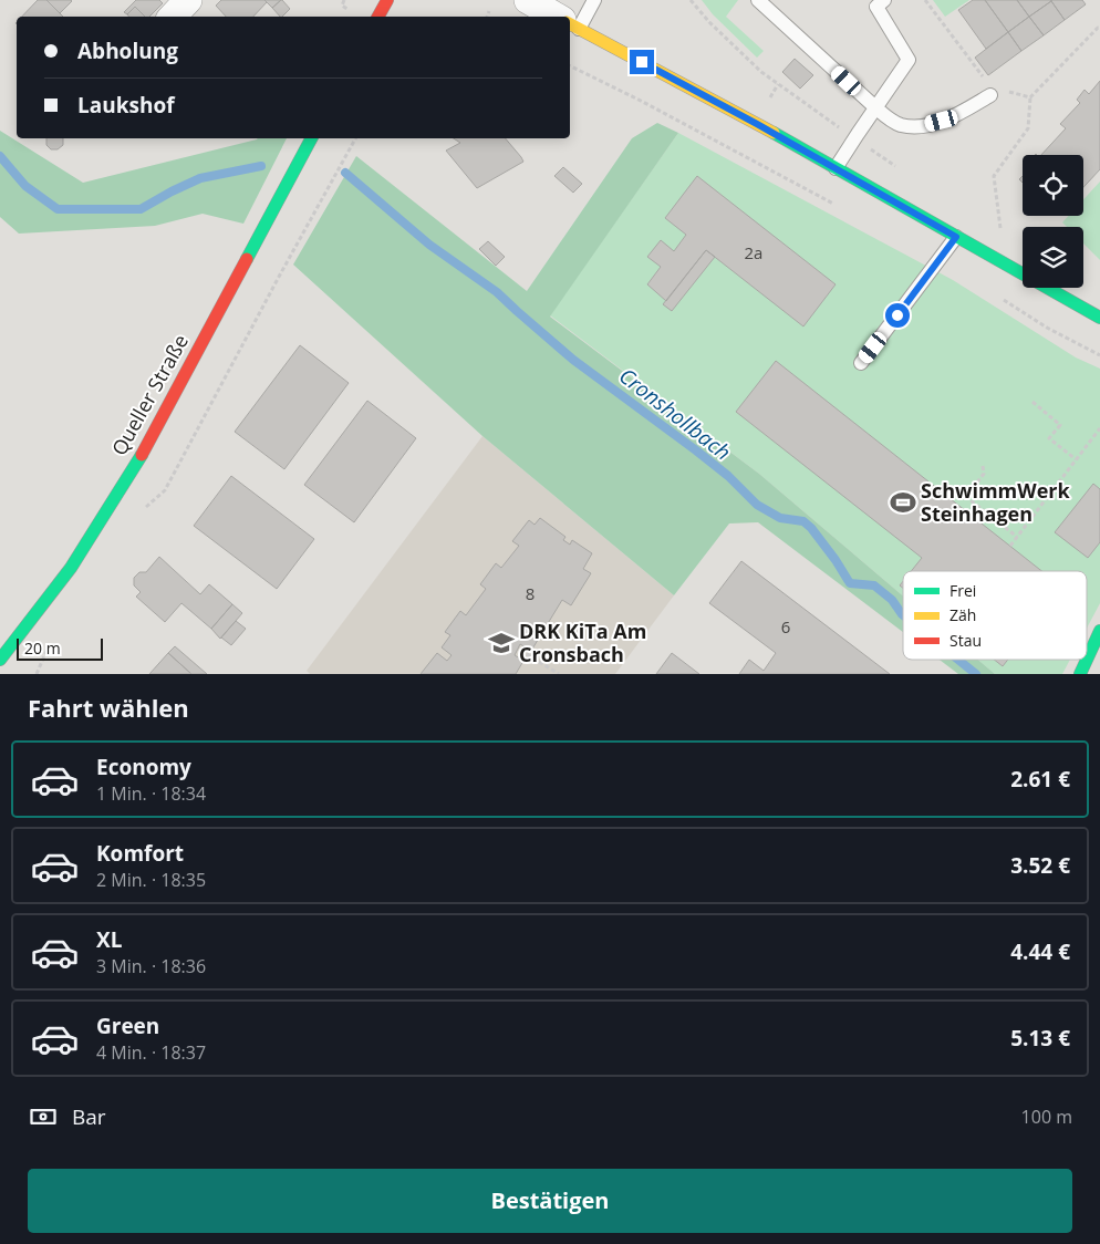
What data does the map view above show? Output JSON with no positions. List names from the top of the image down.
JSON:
{
  "streets": {
    "street": ["Queller Straße"]
  },
  "water": ["Cronshollbach"],
  "places": {
    "sports": ["SchwimmWerk Steinhagen"],
    "school or university": ["DRK KiTa Am Cronsbach"]
  },
  "house_numbers": ["2a", "8", "6"],
  "legend": ["Frei", "Zäh", "Stau"],
  "scale_bar": "20 m",
  "page": {
    "banner": ["Abholung", "Laukshof"],
    "scale": "20 m",
    "heading": "Fahrt wählen",
    "list": [
      {
        "name": "Economy",
        "note": "1 Min. · 18:34",
        "value": "2.61 €"
      },
      {
        "name": "Komfort",
        "note": "2 Min. · 18:35",
        "value": "3.52 €"
      },
      {
        "name": "XL",
        "note": "3 Min. · 18:36",
        "value": "4.44 €"
      },
      {
        "name": "Green",
        "note": "4 Min. · 18:37",
        "value": "5.13 €"
      }
    ],
    "pay": ["Bar", "100 m"],
    "buttons": "Bestätigen"
  }
}
